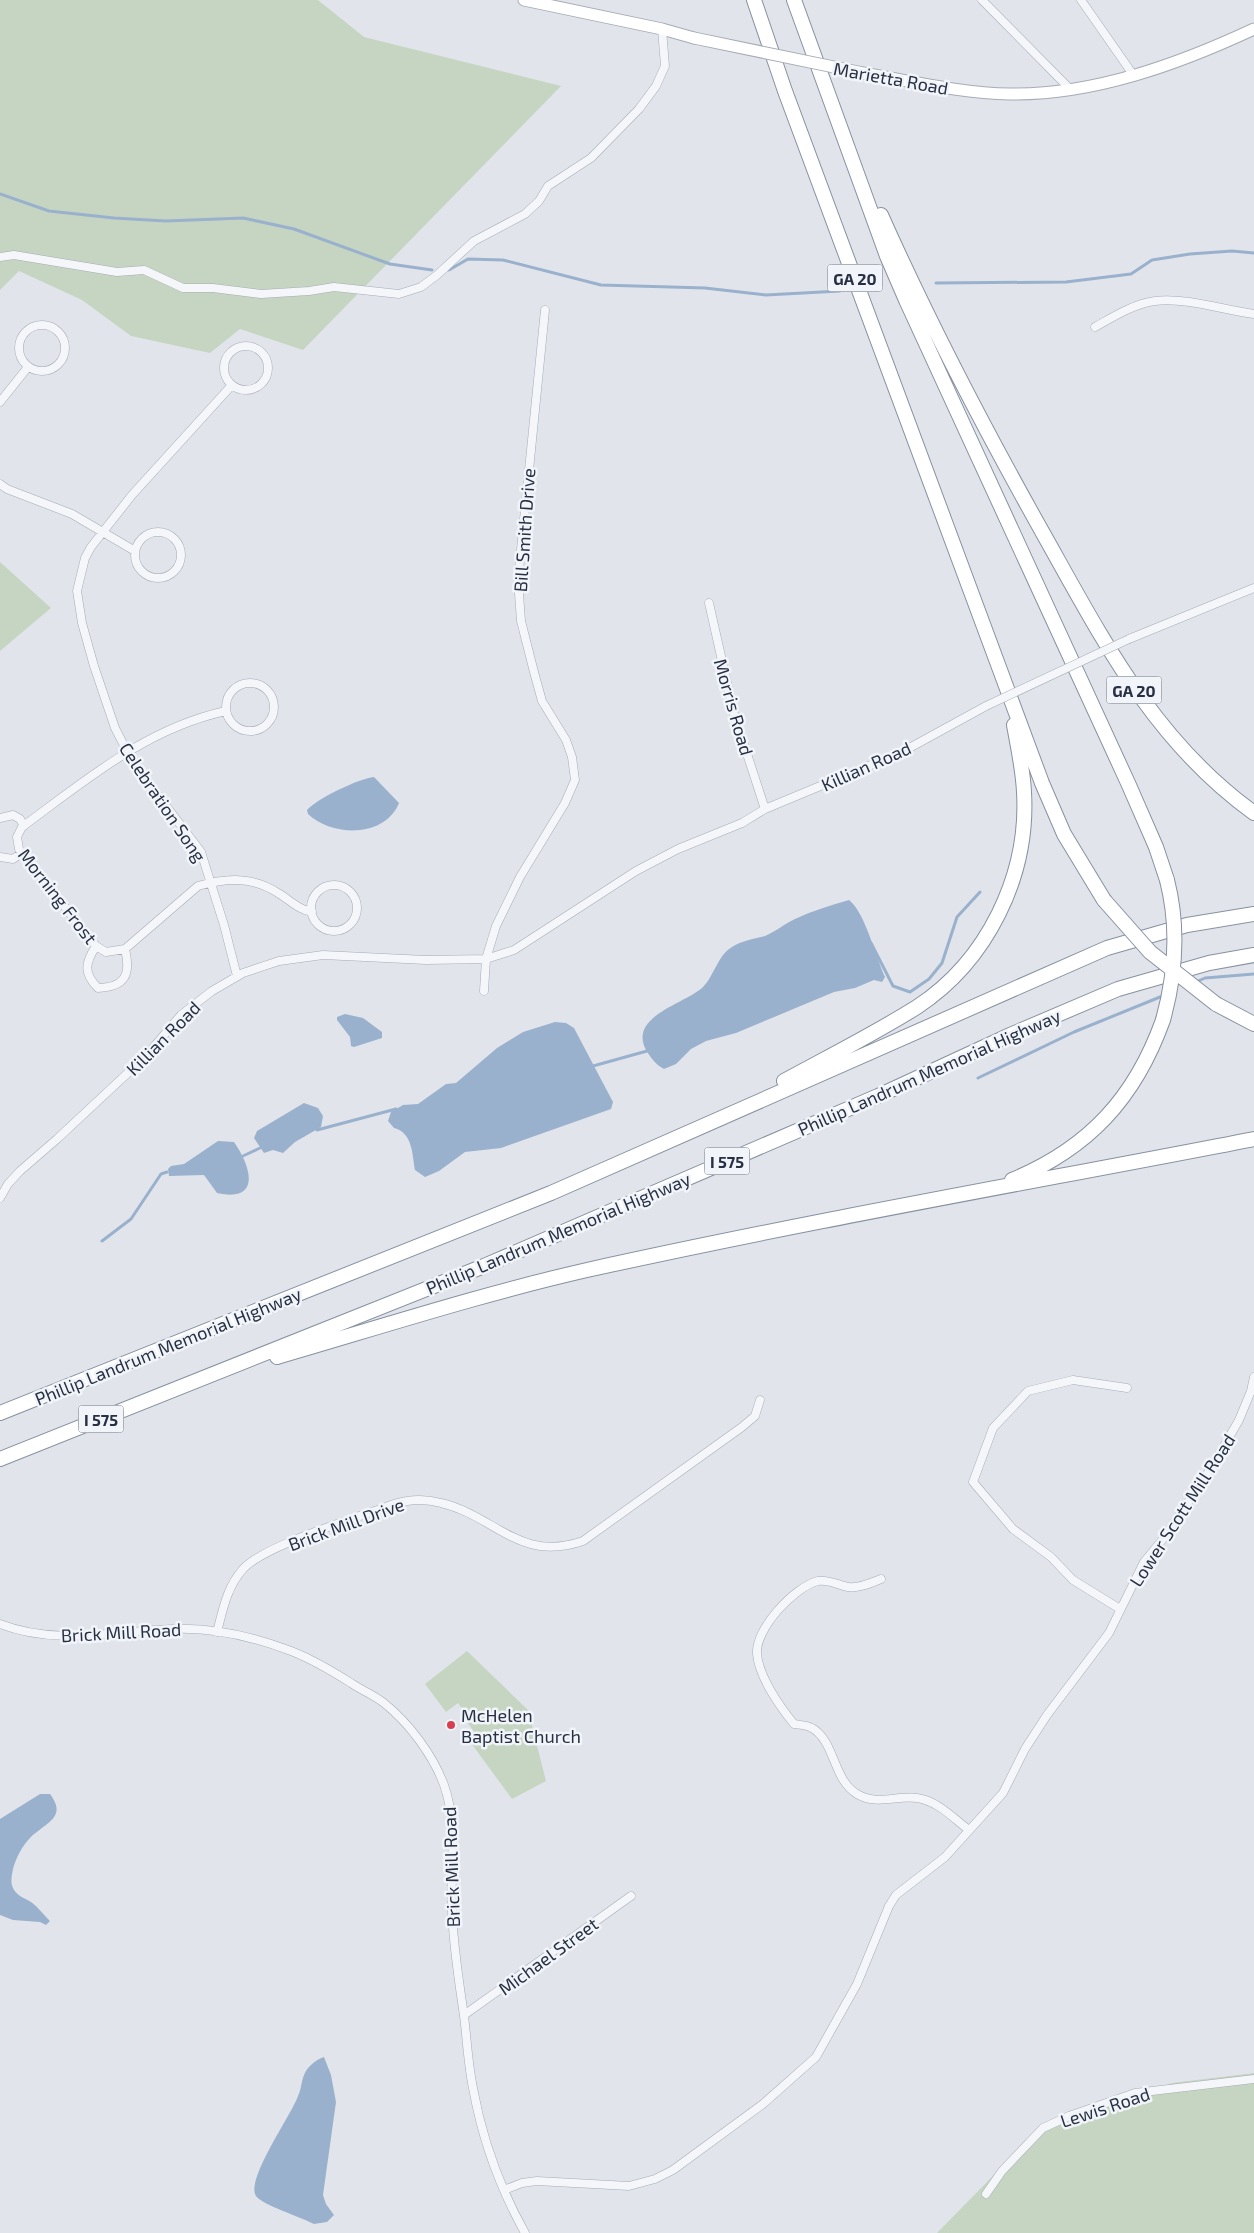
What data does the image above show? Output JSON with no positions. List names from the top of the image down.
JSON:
{
  "streets": {
    "highway": ["GA 20", "Phillip Landrum Memorial Highway", "I 575"],
    "street": [
      "Marietta Road",
      "Bill Smith Drive",
      "Morris Road",
      "Killian Road",
      "Celebration Song",
      "Morning Frost",
      "Lower Scott Mill Road",
      "Brick Mill Drive",
      "Brick Mill Road",
      "Michael Street",
      "Lewis Road"
    ]
  },
  "crossings": [
    ["Bill Smith Drive", "Killian Road"],
    ["Morris Road", "Killian Road"],
    ["Killian Road", "Celebration Song"],
    ["Lower Scott Mill Road", "Brick Mill Road"],
    ["Brick Mill Drive", "Brick Mill Road"],
    ["Brick Mill Road", "Michael Street"]
  ],
  "places": ["McHelen Baptist Church"]
}
